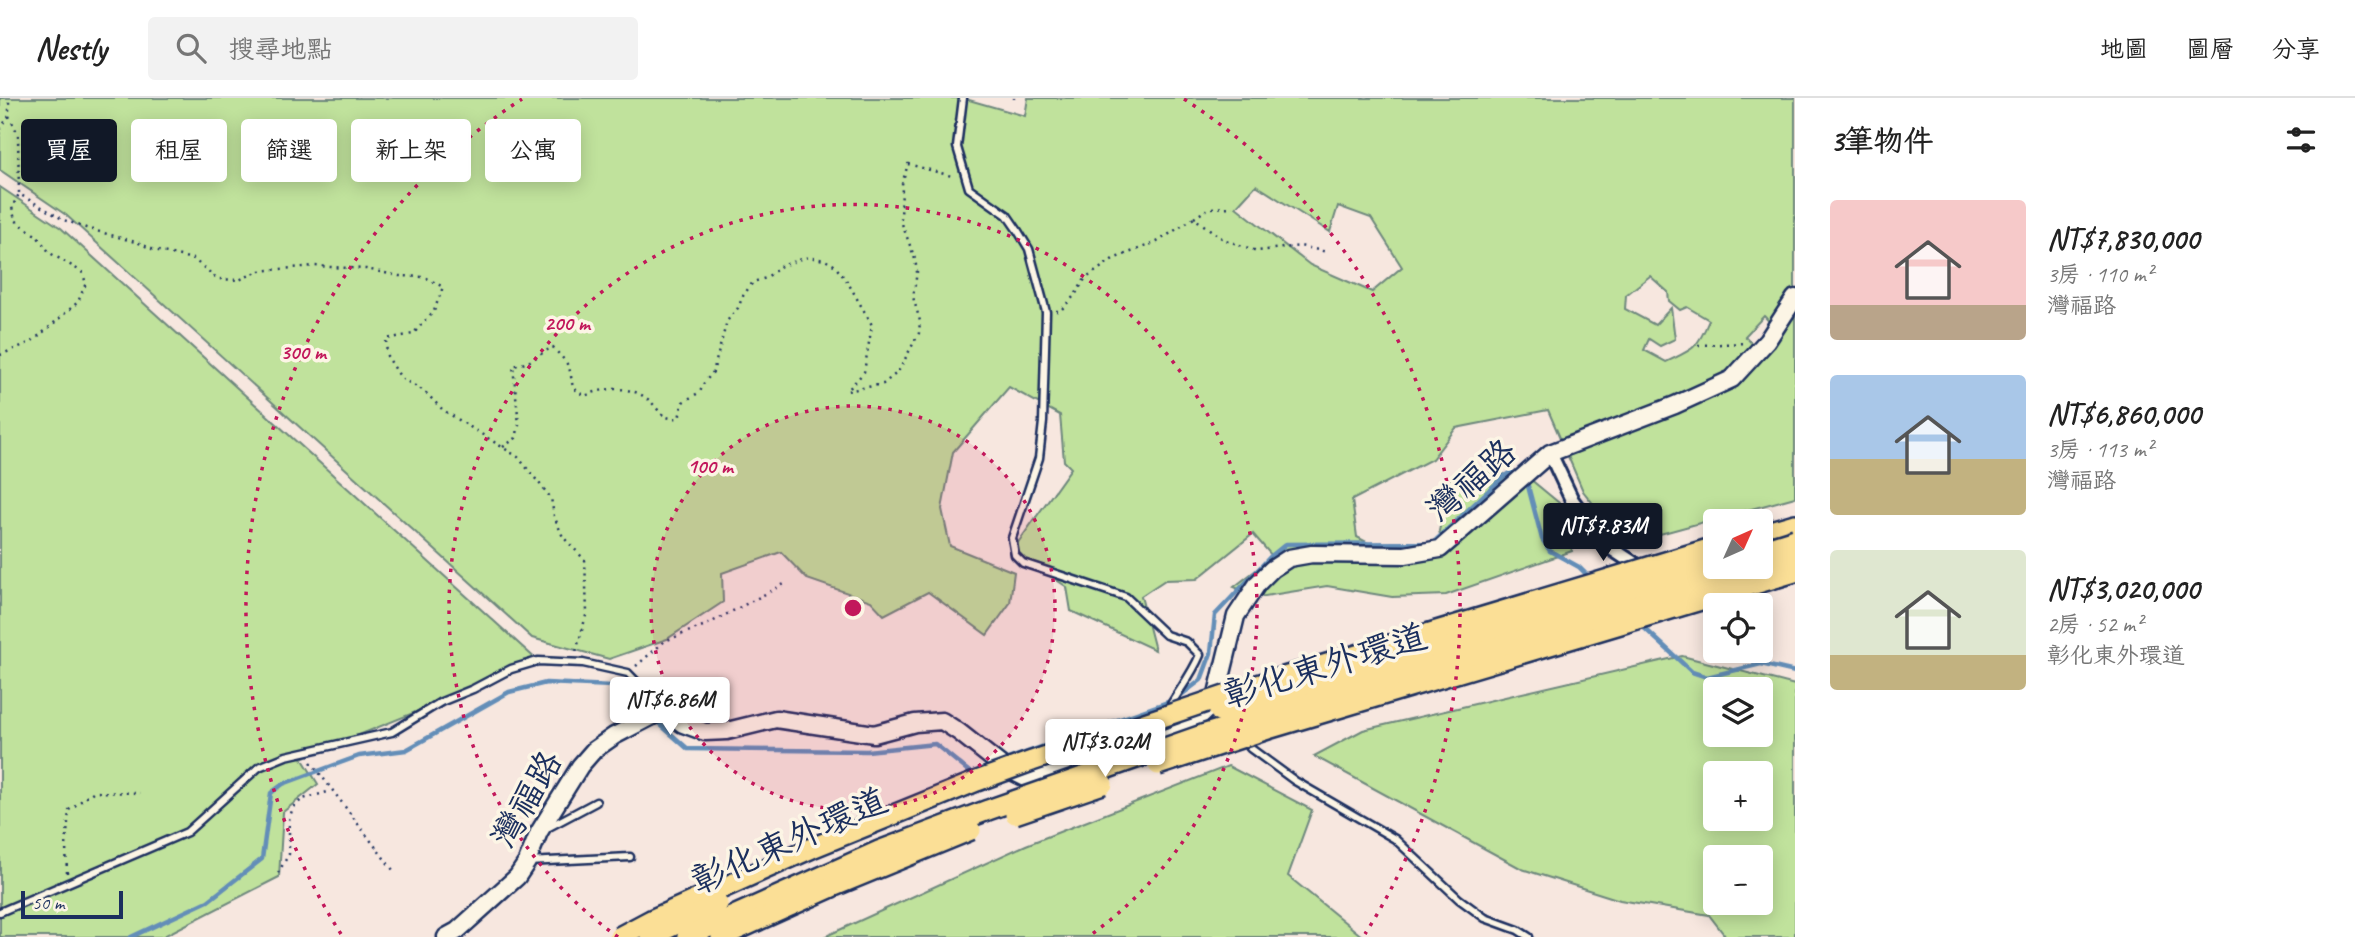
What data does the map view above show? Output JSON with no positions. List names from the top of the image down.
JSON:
{
  "streets": {
    "main road": ["彰化東外環道"],
    "street": ["灣福路"]
  },
  "scale_bar": "50 m",
  "north": "top right",
  "page": {
    "header": "Nestly",
    "search": "搜尋地點",
    "nav": ["地圖", "圖層", "分享"],
    "heading": "3筆物件",
    "chip": [
      "買屋",
      "租屋",
      "篩選",
      "新上架",
      "公寓"
    ],
    "list": [
      {
        "name": "NT$7,830,000",
        "note": "3房 · 110 m² · 灣福路"
      },
      {
        "name": "NT$6,860,000",
        "note": "3房 · 113 m² · 灣福路"
      },
      {
        "name": "NT$3,020,000",
        "note": "2房 · 52 m² · 彰化東外環道"
      }
    ],
    "price": ["NT$7.83M", "NT$6.86M", "NT$3.02M"],
    "map_buttons": ["+", "−"],
    "scale": "50 m"
  },
  "rings": ["200 m", "300 m", "100 m"]
}
